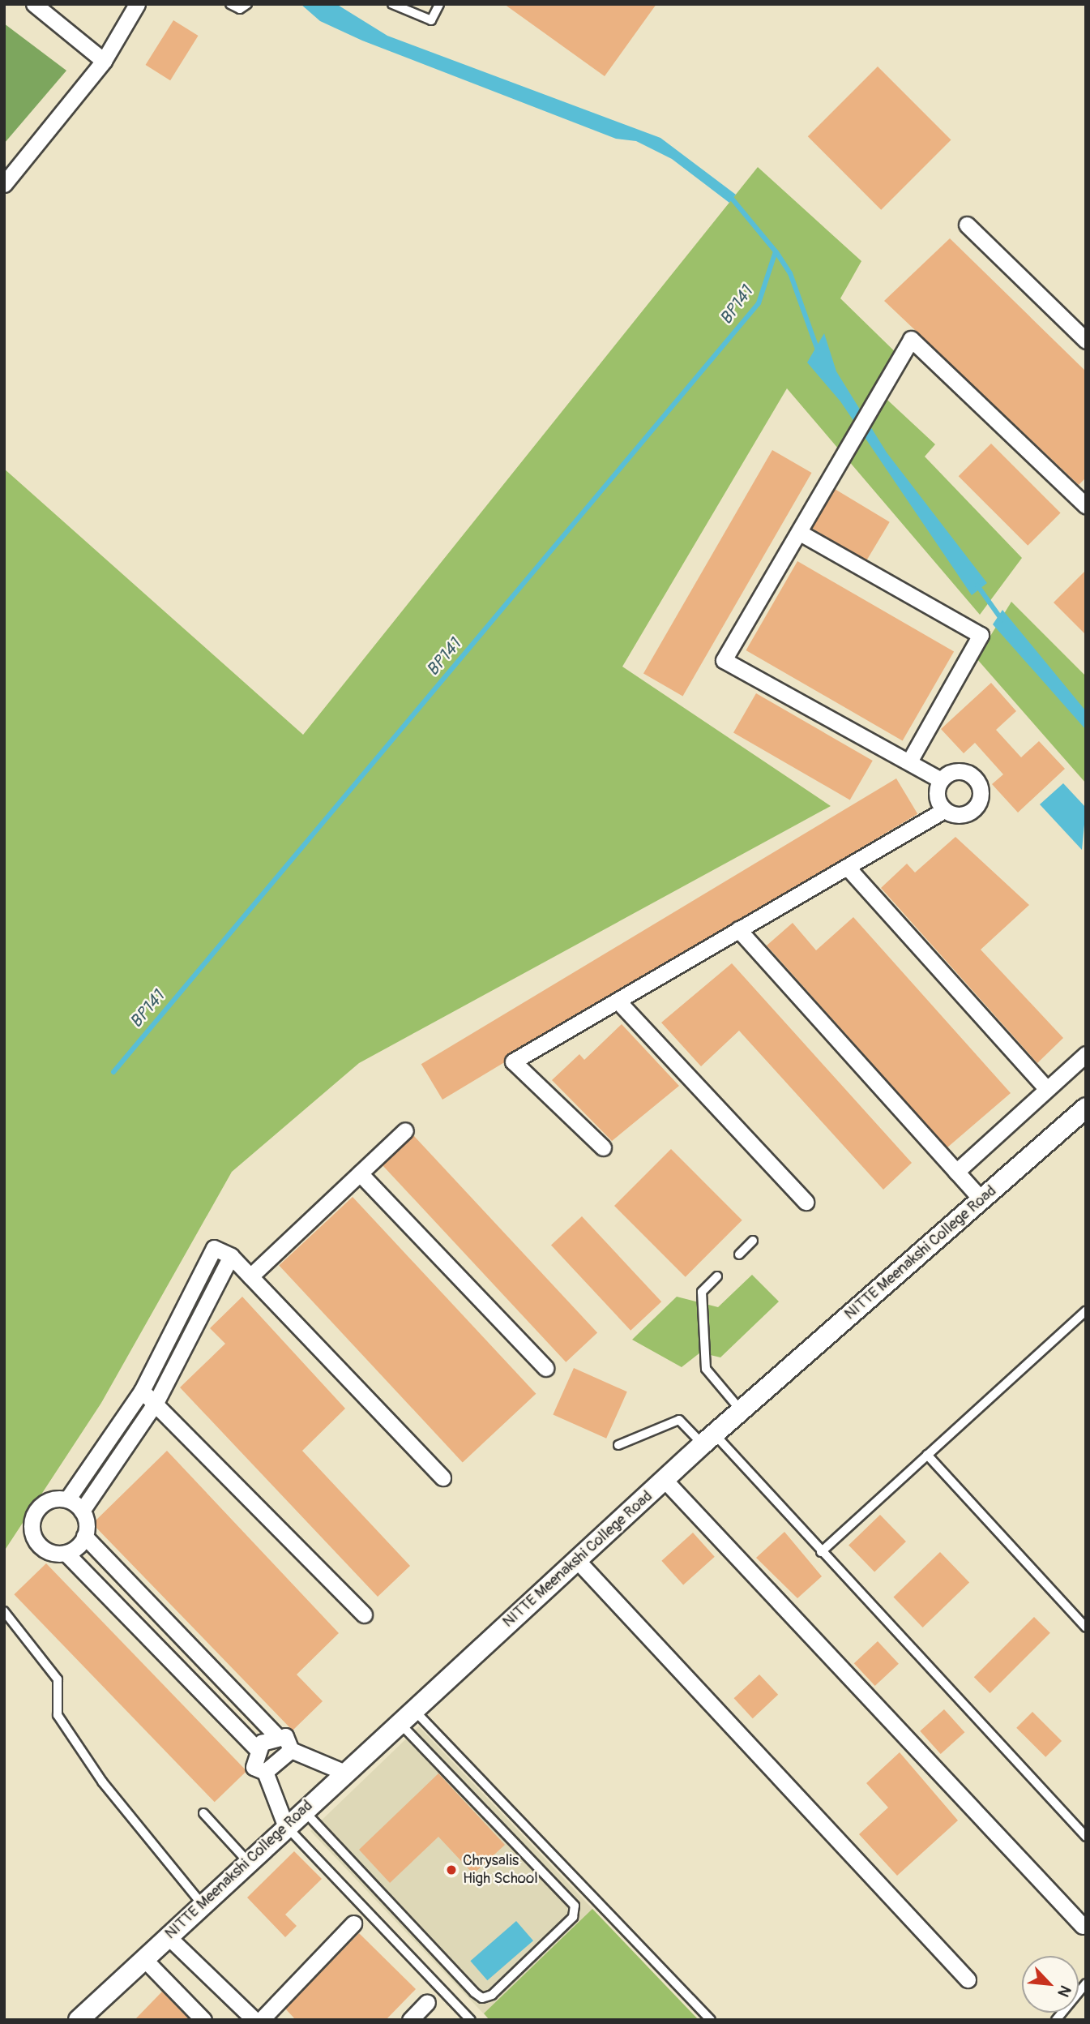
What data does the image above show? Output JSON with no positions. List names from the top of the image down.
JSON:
{
  "streets": {
    "street": ["NITTE Meenakshi College Road"]
  },
  "water": ["BP141"],
  "places": ["Chrysalis High School"],
  "north": "bottom right"
}
